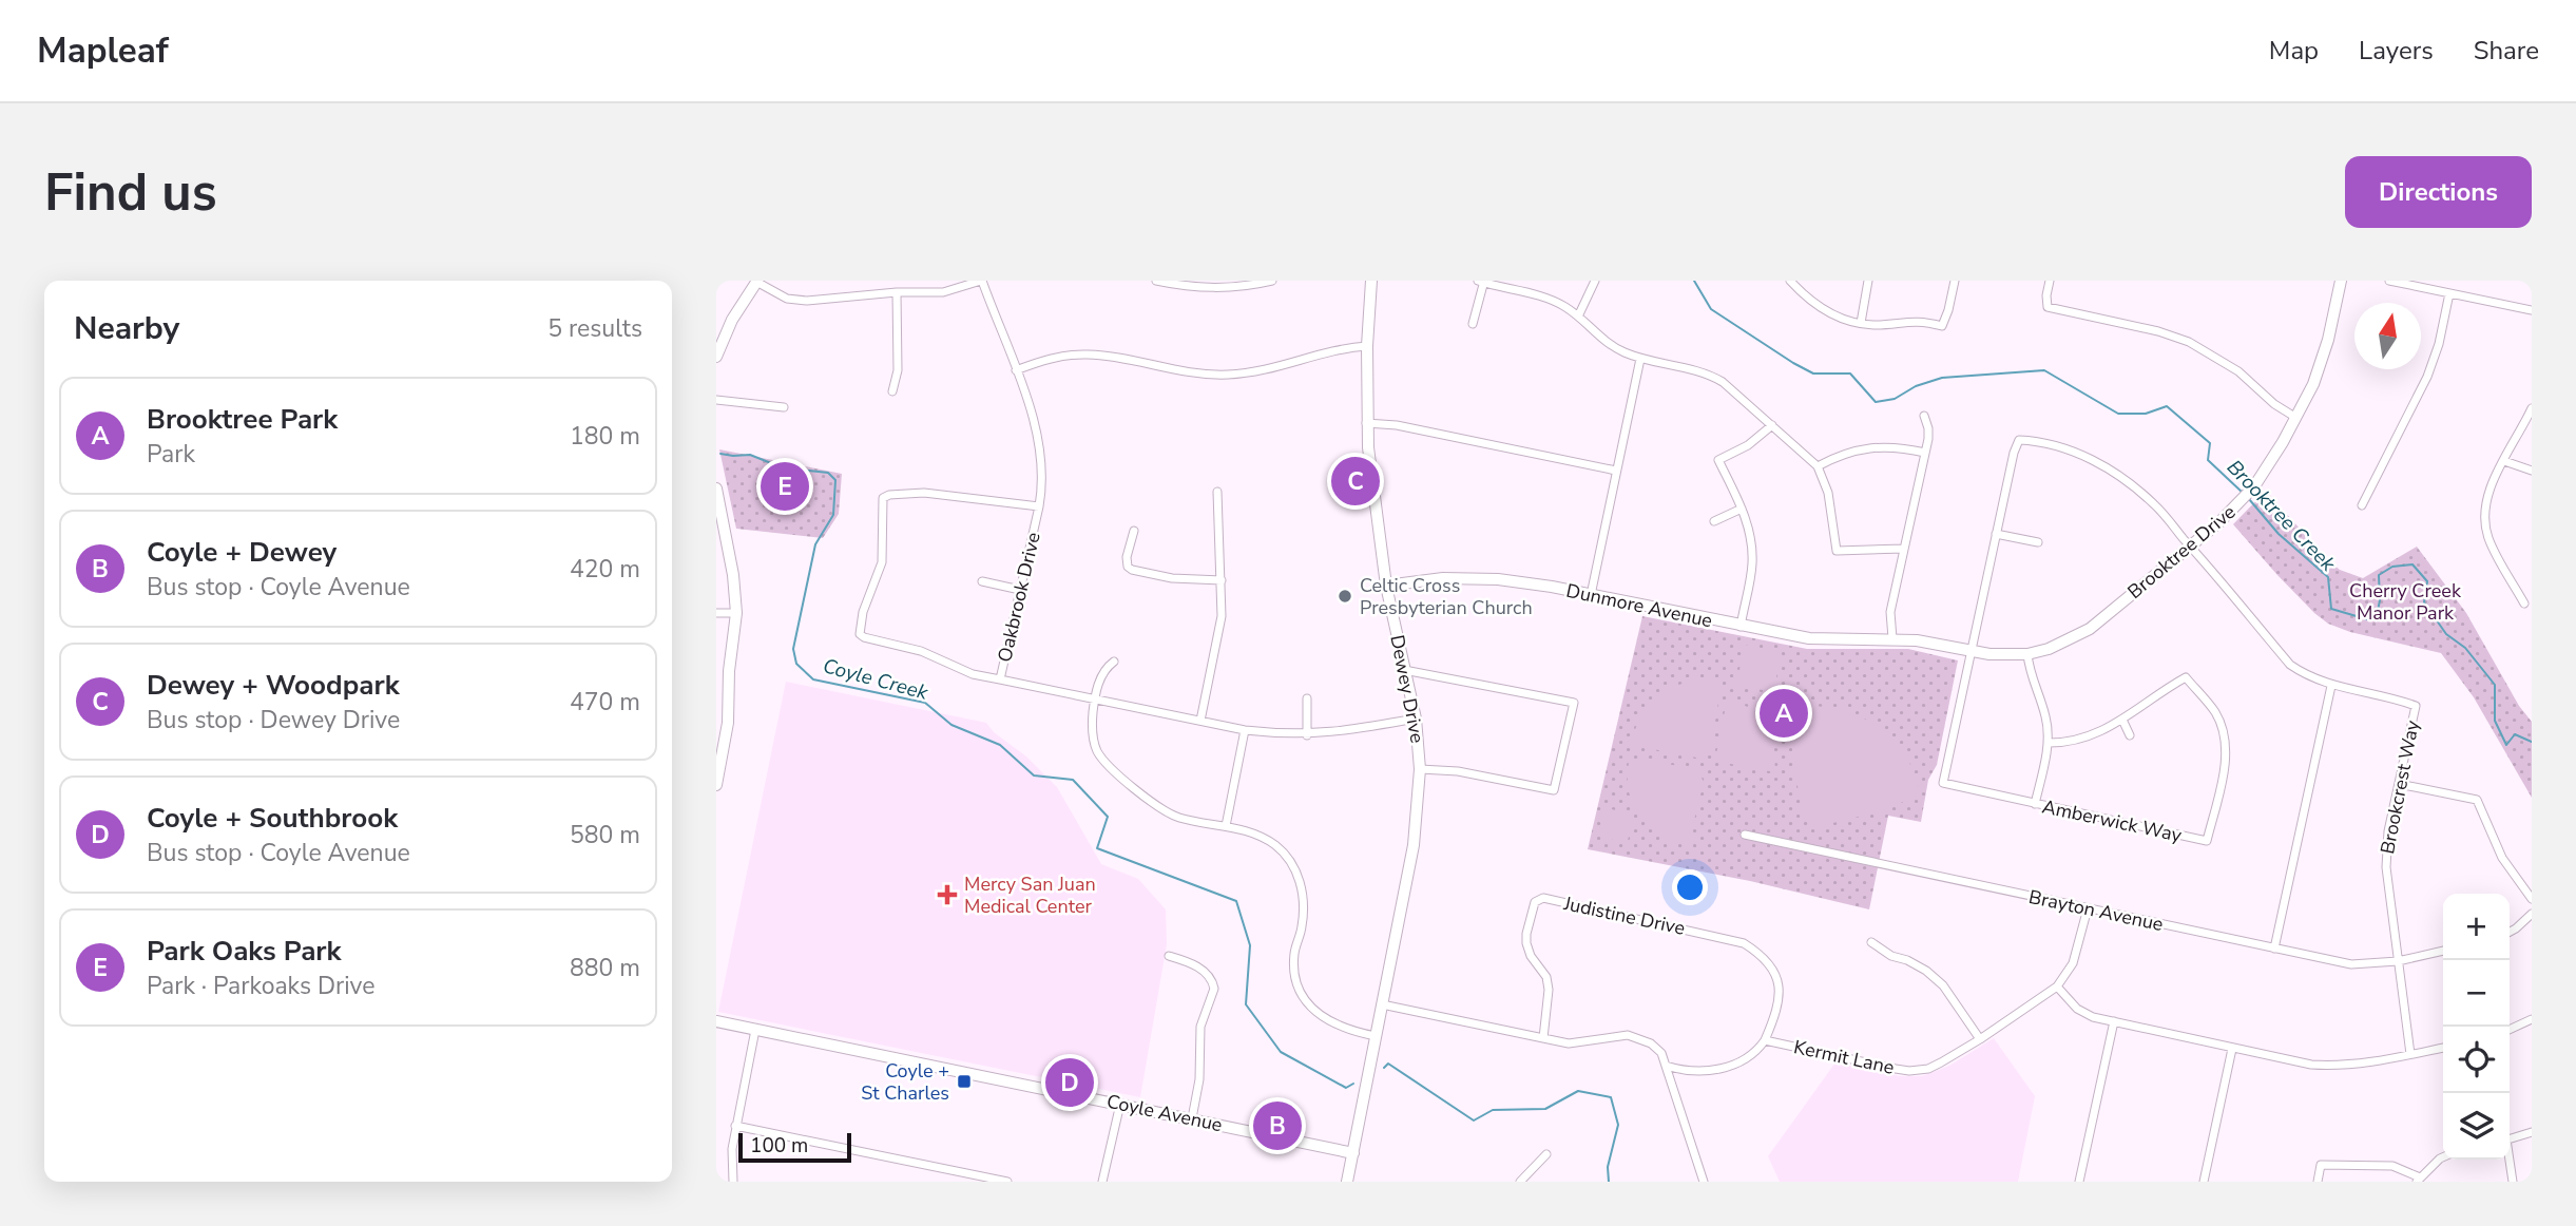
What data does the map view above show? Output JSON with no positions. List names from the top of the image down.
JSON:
{
  "streets": {
    "street": [
      "Brooktree Drive",
      "Oakbrook Drive",
      "Dunmore Avenue",
      "Dewey Drive",
      "Brookcrest Way",
      "Amberwick Way",
      "Brayton Avenue",
      "Judistine Drive",
      "Kermit Lane",
      "Coyle Avenue"
    ]
  },
  "crossings": [
    ["Brooktree Drive", "Dunmore Avenue"],
    ["Brooktree Drive", "Brookcrest Way"],
    ["Brooktree Drive", "Amberwick Way"],
    ["Oakbrook Drive", "Dewey Drive"],
    ["Dunmore Avenue", "Dewey Drive"],
    ["Dewey Drive", "Coyle Avenue"],
    ["Brookcrest Way", "Brayton Avenue"],
    ["Brayton Avenue", "Kermit Lane"],
    ["Judistine Drive", "Kermit Lane"]
  ],
  "water": ["Brooktree Creek", "Coyle Creek"],
  "parks": ["Cherry Creek Manor Park"],
  "places": {
    "other": ["Celtic Cross Presbyterian Church"],
    "health": ["Mercy San Juan Medical Center"],
    "transit": ["Coyle + St Charles"]
  },
  "scale_bar": "100 m",
  "north": "top",
  "page": {
    "header": "Mapleaf",
    "nav": ["Map", "Layers", "Share"],
    "buttons": "Directions",
    "title": "Find us",
    "heading": ["Nearby", "5 results"],
    "list": [
      {
        "mark": "A",
        "name": "Brooktree Park",
        "note": "Park",
        "value": "180 m"
      },
      {
        "mark": "B",
        "name": "Coyle + Dewey",
        "note": "Bus stop · Coyle Avenue",
        "value": "420 m"
      },
      {
        "mark": "C",
        "name": "Dewey + Woodpark",
        "note": "Bus stop · Dewey Drive",
        "value": "470 m"
      },
      {
        "mark": "D",
        "name": "Coyle + Southbrook",
        "note": "Bus stop · Coyle Avenue",
        "value": "580 m"
      },
      {
        "mark": "E",
        "name": "Park Oaks Park",
        "note": "Park · Parkoaks Drive",
        "value": "880 m"
      }
    ],
    "pins": [
      "C",
      "E",
      "A",
      "D",
      "B"
    ],
    "map_buttons": ["+", "−"],
    "scale": "100 m"
  }
}
